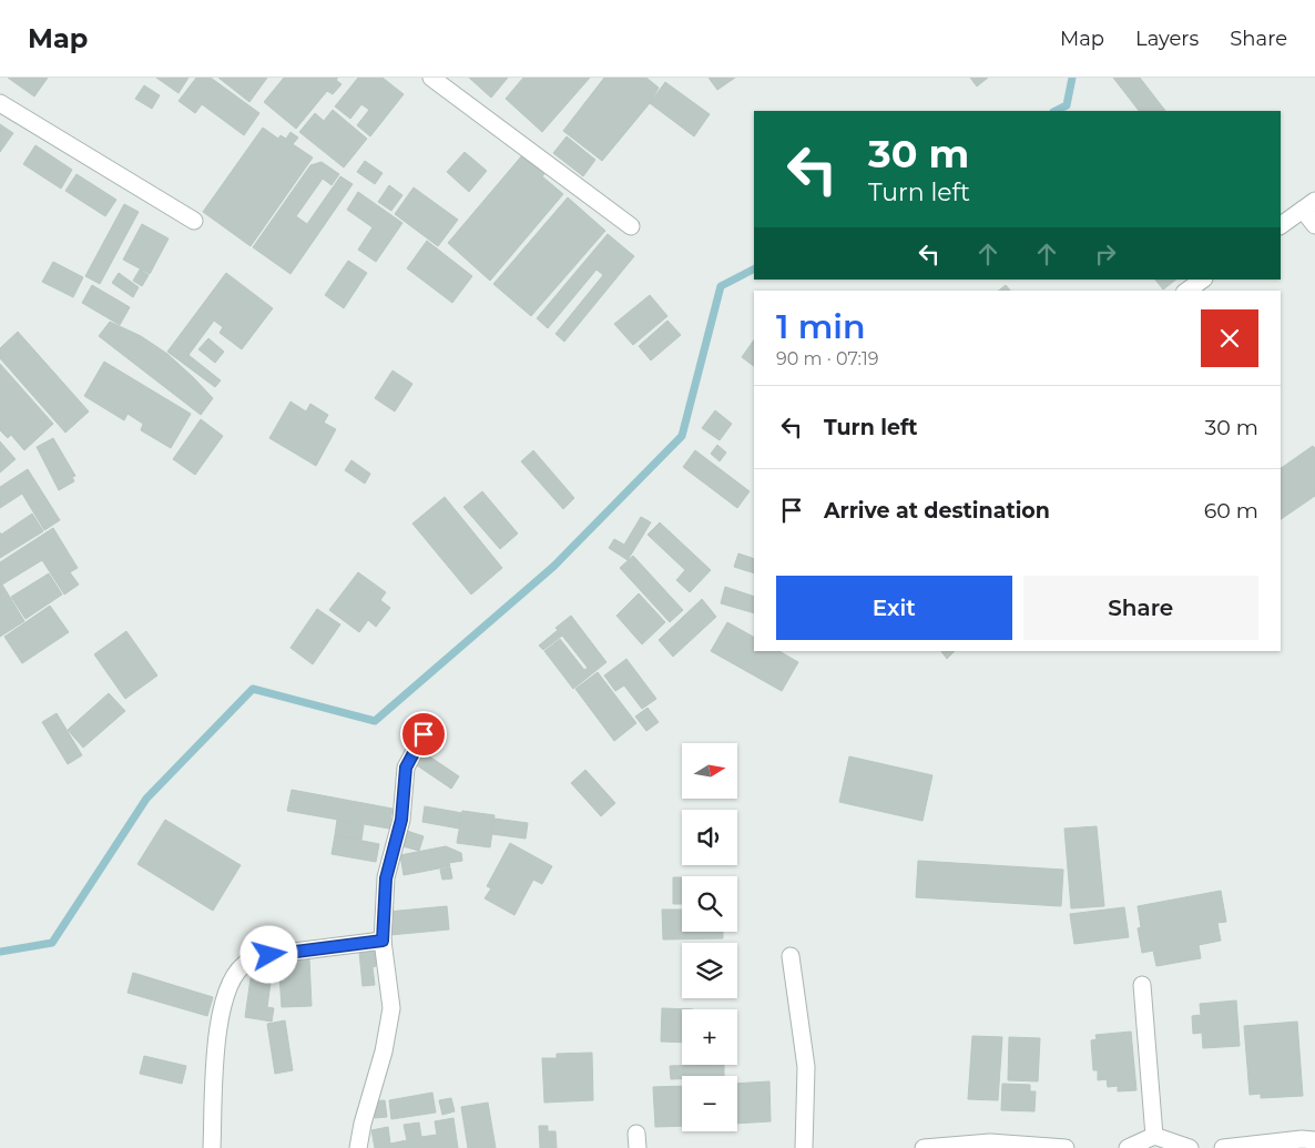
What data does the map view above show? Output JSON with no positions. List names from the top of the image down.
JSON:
{
  "north": "right",
  "page": {
    "header": "Map",
    "nav": ["Map", "Layers", "Share"],
    "turn": ["30 m", "Turn left"],
    "heading": ["1 min", "90 m · 07:19"],
    "list": [
      {
        "name": "Turn left",
        "value": "30 m"
      },
      {
        "name": "Arrive at destination",
        "value": "60 m"
      }
    ],
    "buttons": ["Exit", "Share"],
    "map_buttons": ["+", "−"]
  }
}
